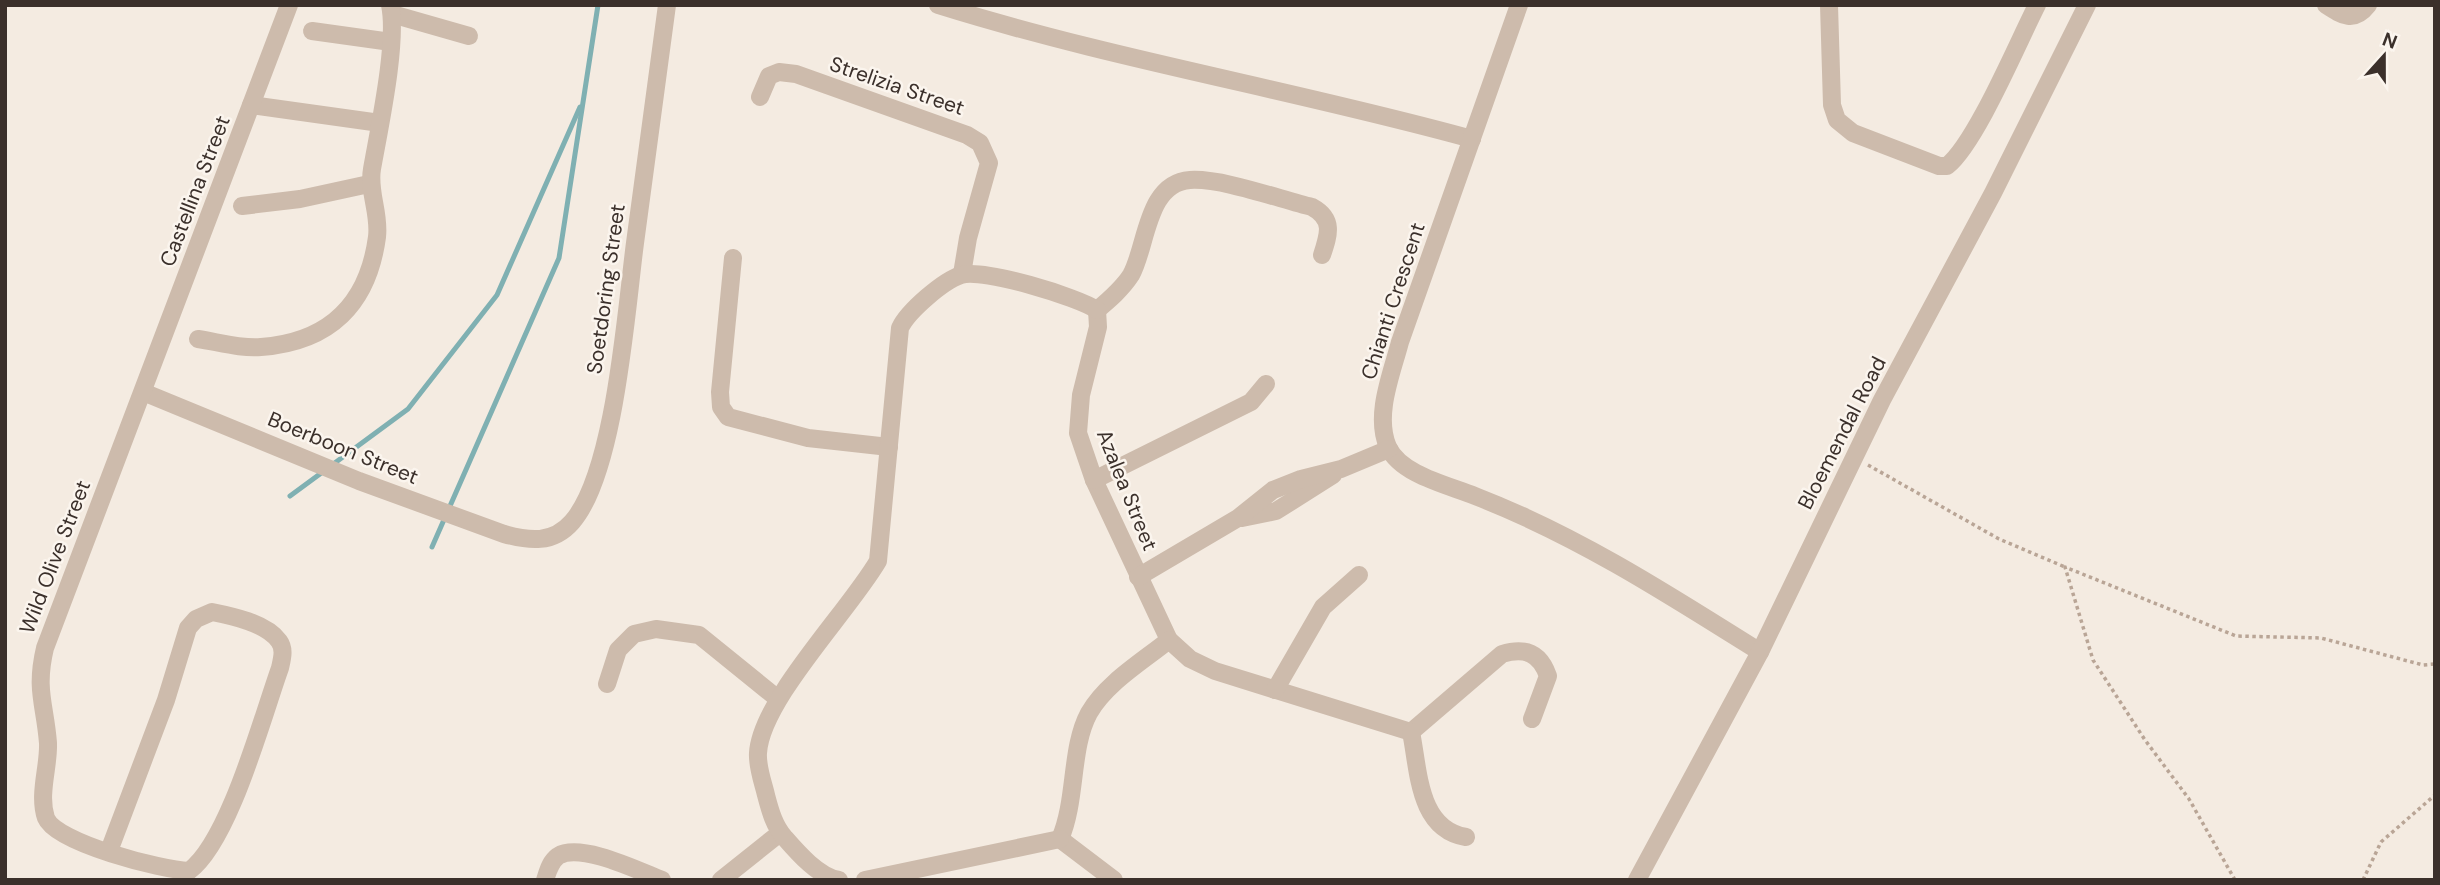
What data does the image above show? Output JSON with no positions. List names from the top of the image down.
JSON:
{
  "streets": {
    "street": [
      "Strelizia Street",
      "Castellina Street",
      "Soetdoring Street",
      "Chianti Crescent",
      "Bloemendal Road",
      "Boerboon Street",
      "Azalea Street",
      "Wild Olive Street"
    ]
  },
  "crossings": [
    ["Castellina Street", "Boerboon Street"],
    ["Castellina Street", "Wild Olive Street"],
    ["Soetdoring Street", "Boerboon Street"],
    ["Boerboon Street", "Wild Olive Street"]
  ],
  "north": "top"
}
